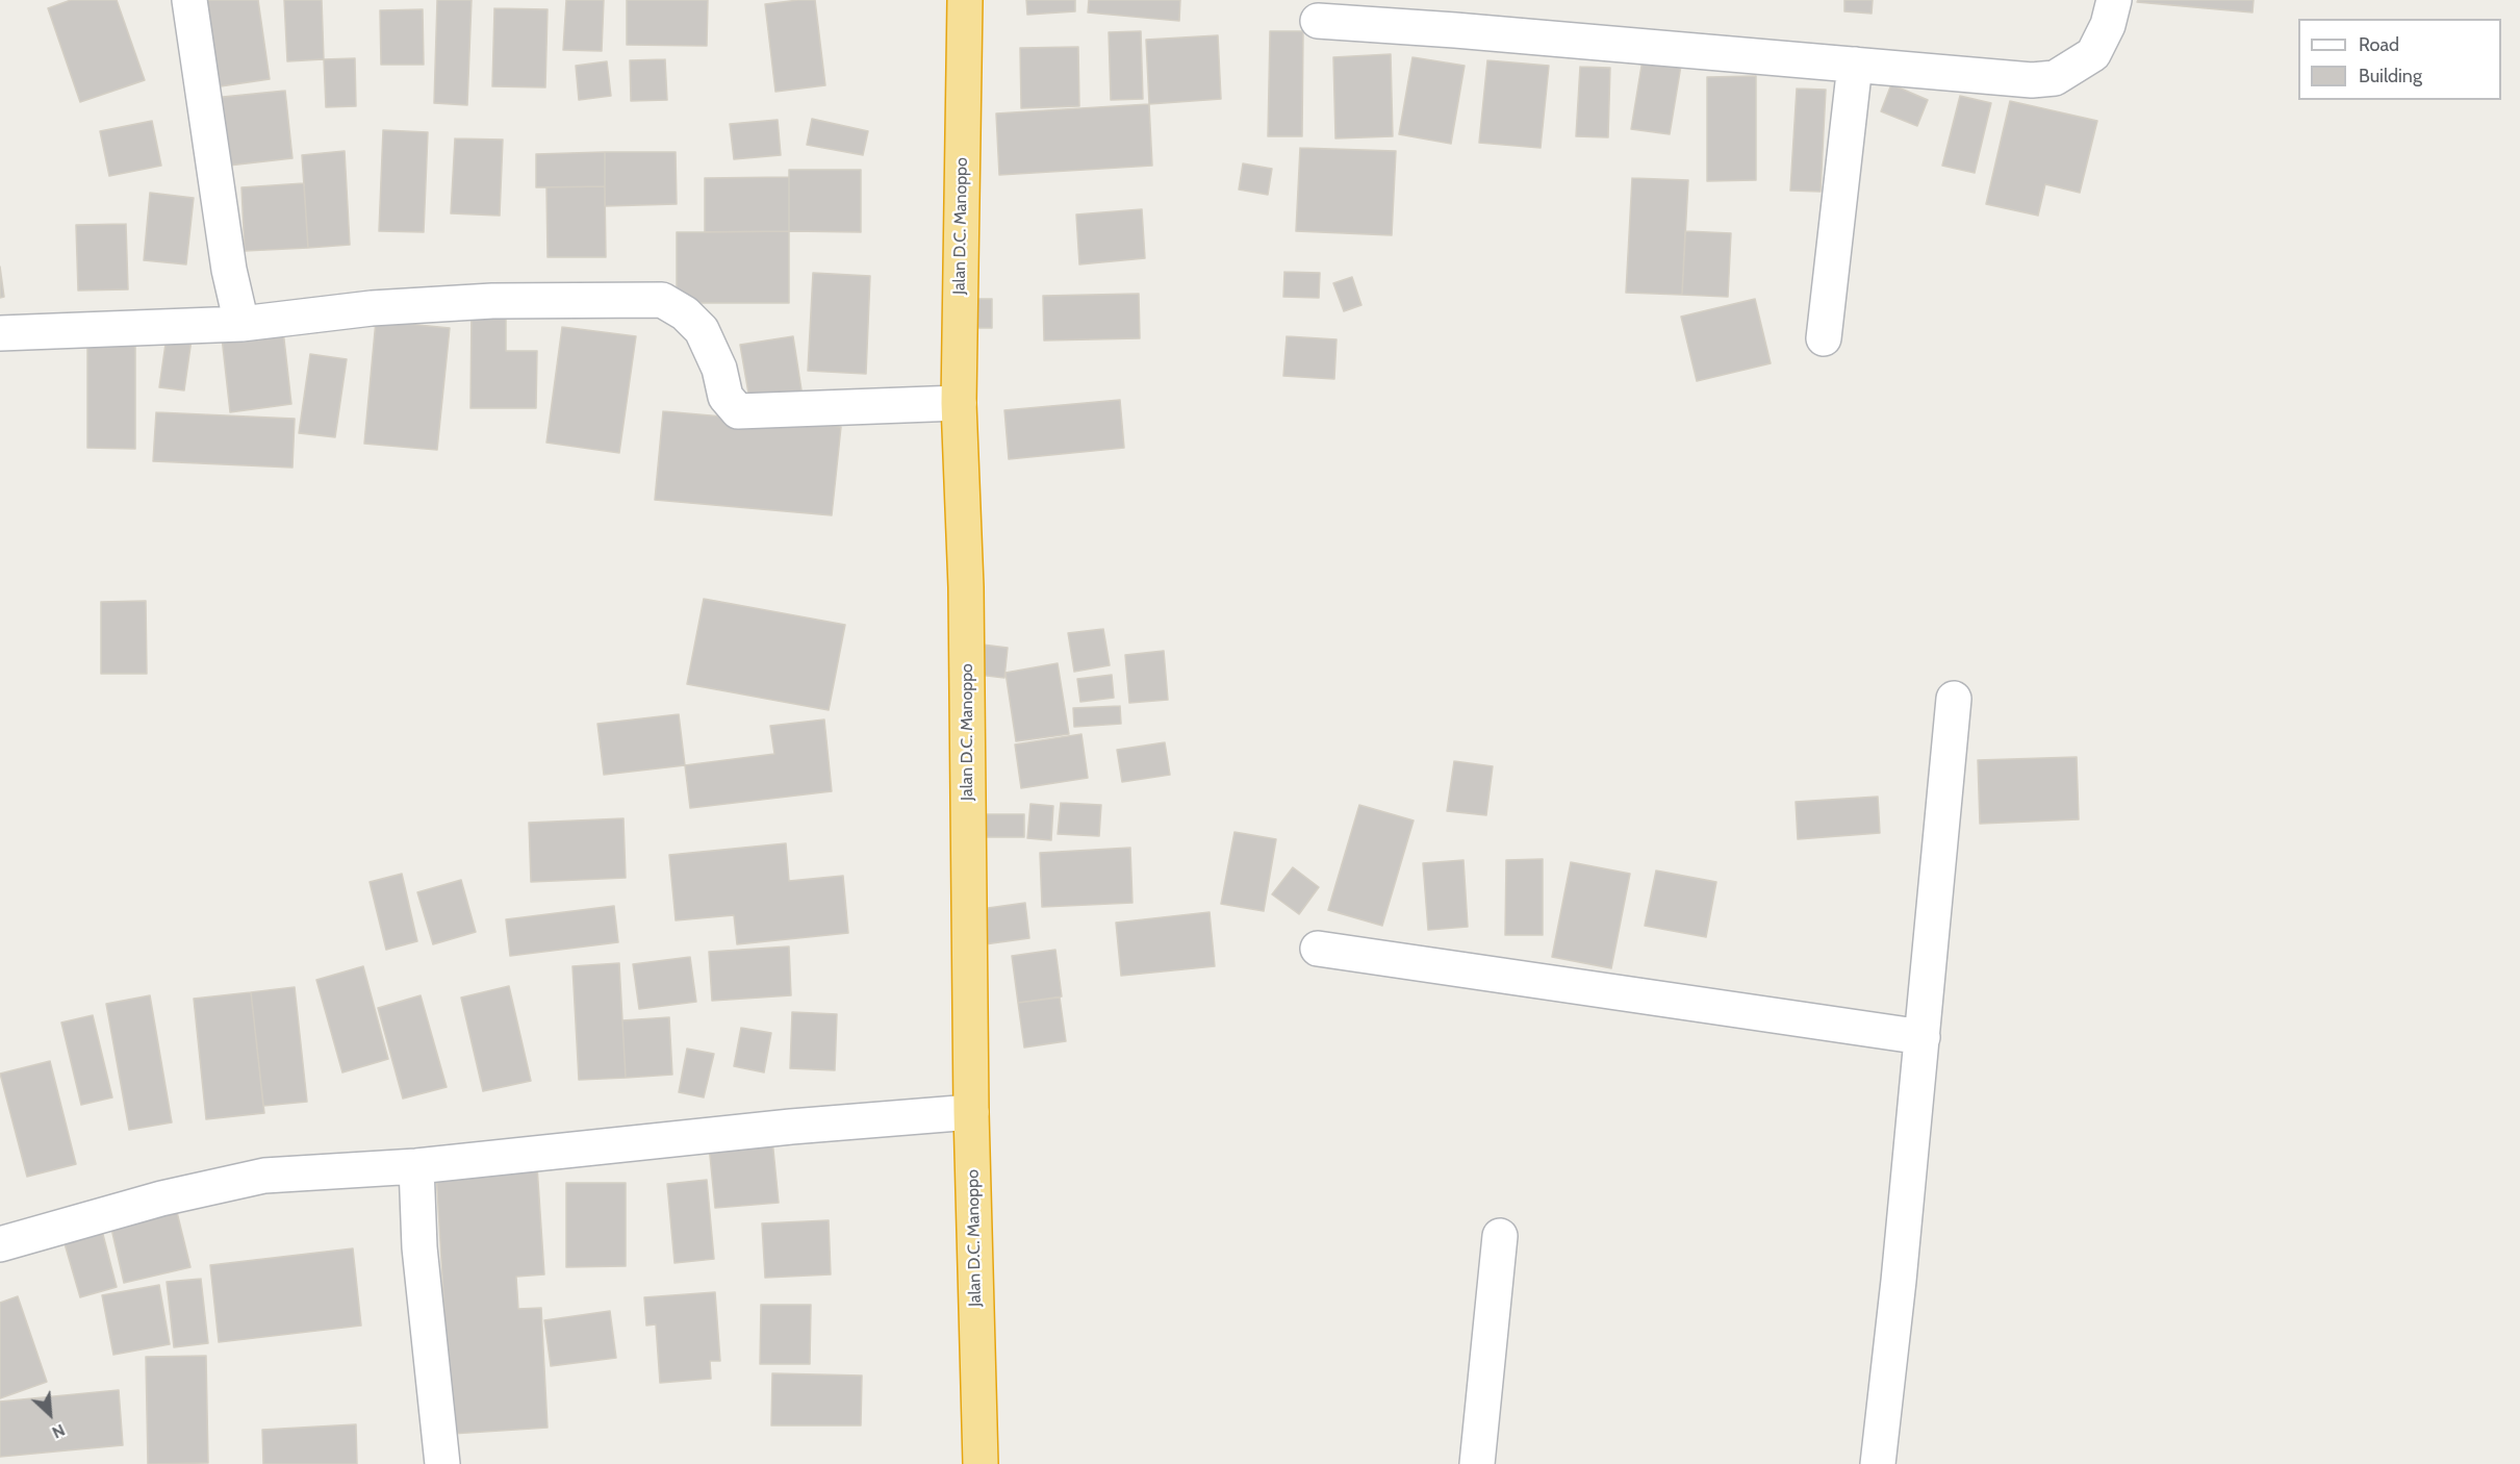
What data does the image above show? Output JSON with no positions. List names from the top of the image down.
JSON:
{
  "streets": {
    "highway": ["Jalan D.C. Manoppo"]
  },
  "legend": ["Road", "Building"],
  "north": "bottom right"
}
